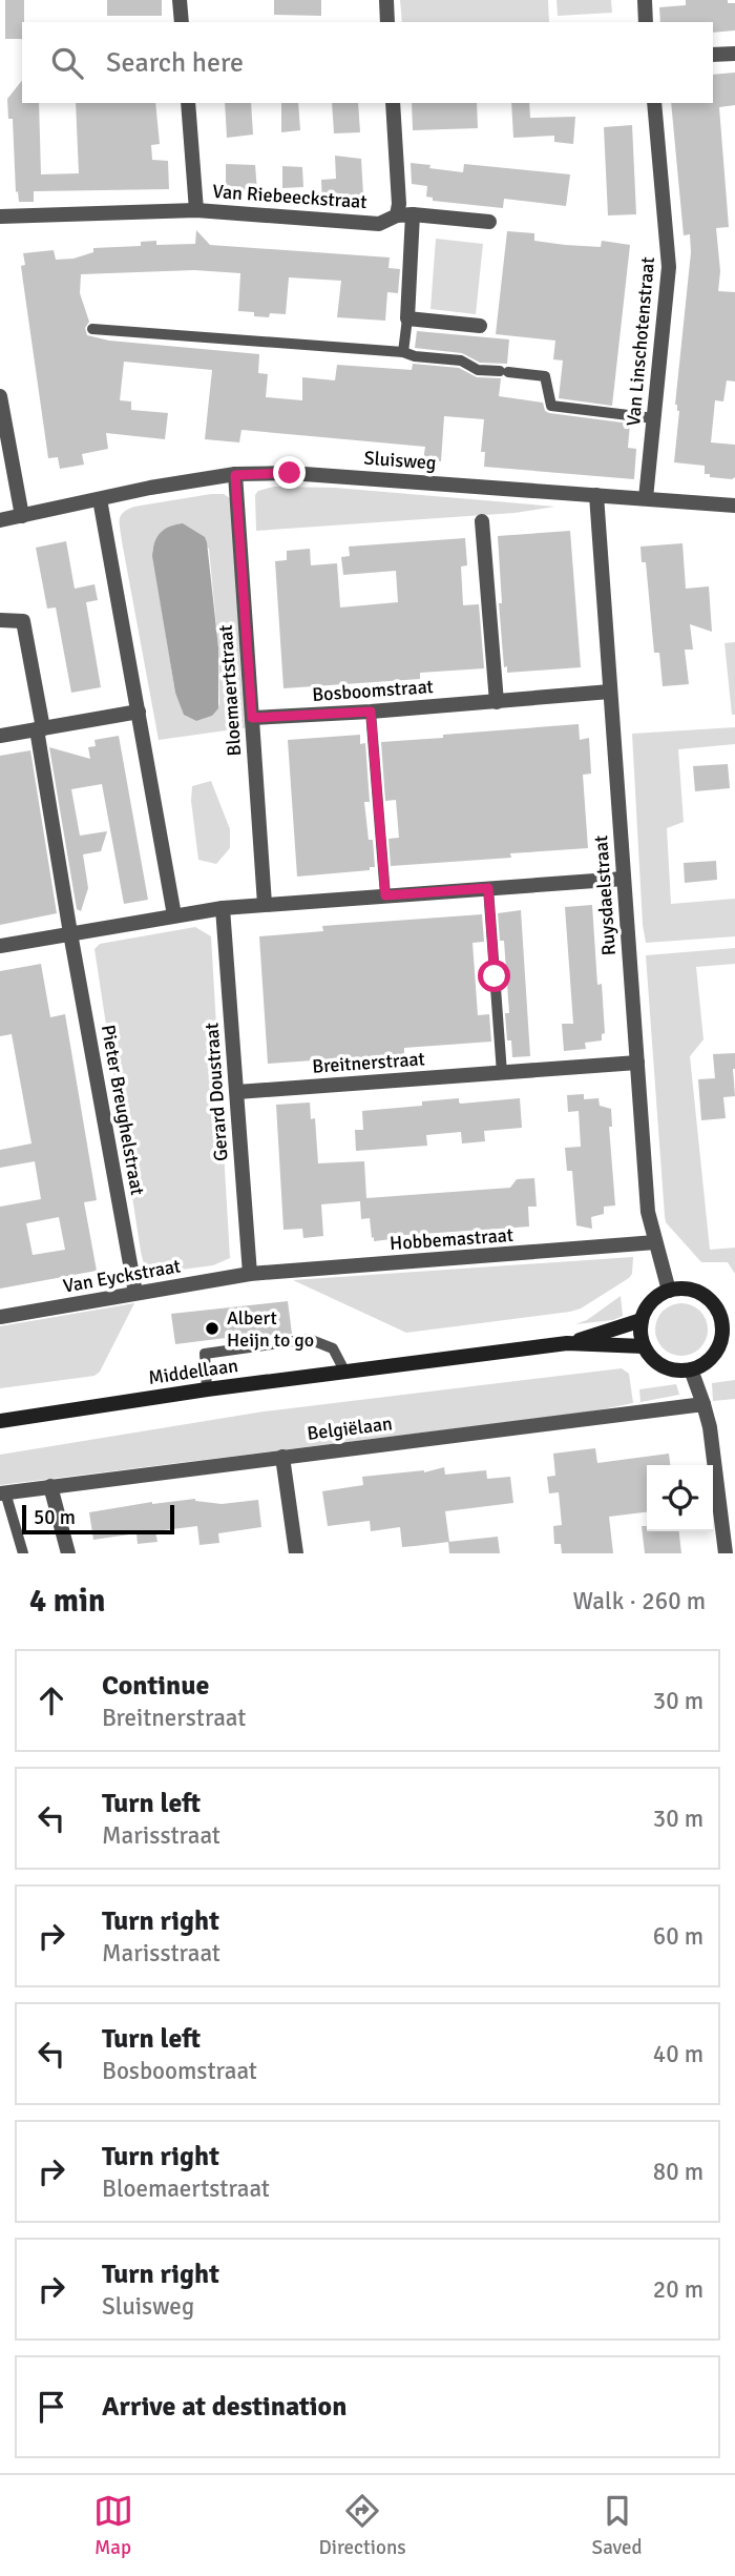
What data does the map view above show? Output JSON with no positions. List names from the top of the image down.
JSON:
{
  "streets": {
    "main road": ["Middellaan"],
    "street": [
      "Van Riebeeckstraat",
      "Van Linschotenstraat",
      "Sluisweg",
      "Bloemaertstraat",
      "Bosboomstraat",
      "Ruysdaelstraat",
      "Breitnerstraat",
      "Gerard Doustraat",
      "Pieter Breughelstraat",
      "Hobbemastraat",
      "Van Eyckstraat",
      "Belgiëlaan"
    ]
  },
  "crossings": [
    ["Van Linschotenstraat", "Sluisweg"],
    ["Sluisweg", "Bloemaertstraat"],
    ["Sluisweg", "Ruysdaelstraat"],
    ["Bloemaertstraat", "Bosboomstraat"],
    ["Bosboomstraat", "Ruysdaelstraat"],
    ["Ruysdaelstraat", "Breitnerstraat"],
    ["Ruysdaelstraat", "Hobbemastraat"],
    ["Ruysdaelstraat", "Middellaan"],
    ["Breitnerstraat", "Gerard Doustraat"],
    ["Gerard Doustraat", "Hobbemastraat"],
    ["Gerard Doustraat", "Van Eyckstraat"],
    ["Pieter Breughelstraat", "Van Eyckstraat"],
    ["Hobbemastraat", "Van Eyckstraat"]
  ],
  "places": ["Albert Heijn to go"],
  "scale_bar": "50 m",
  "page": {
    "search": "Search here",
    "scale": "50 m",
    "heading": ["4 min", "Walk · 260 m"],
    "list": [
      ["Continue", "Breitnerstraat", "30 m"],
      ["Turn left", "Marisstraat", "30 m"],
      ["Turn right", "Marisstraat", "60 m"],
      ["Turn left", "Bosboomstraat", "40 m"],
      ["Turn right", "Bloemaertstraat", "80 m"],
      ["Turn right", "Sluisweg", "20 m"],
      "Arrive at destination"
    ],
    "nav": ["Map", "Directions", "Saved"]
  }
}
